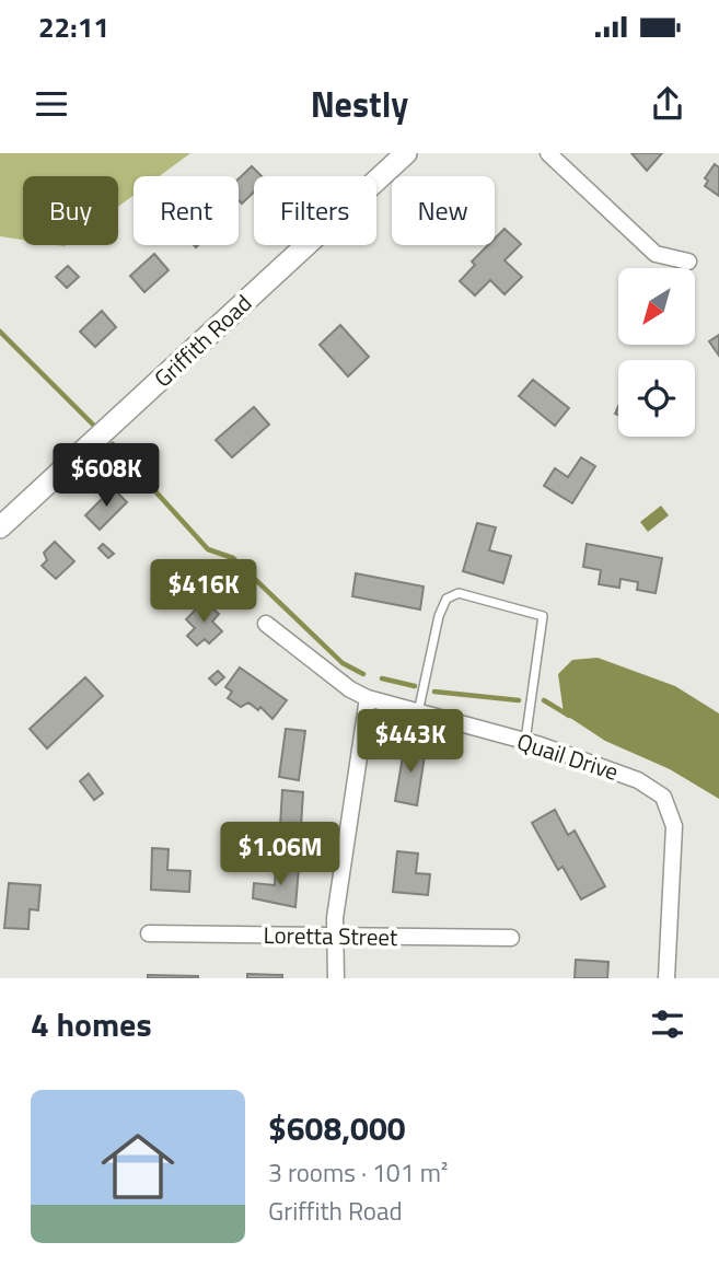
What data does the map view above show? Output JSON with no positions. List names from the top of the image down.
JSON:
{
  "streets": {
    "street": ["Griffith Road", "Quail Drive", "Loretta Street"]
  },
  "north": "bottom left",
  "page": {
    "status": "22:11",
    "header": "Nestly",
    "chip": [
      "Buy",
      "Rent",
      "Filters",
      "New"
    ],
    "price": [
      "$608K",
      "$416K",
      "$443K",
      "$1.06M"
    ],
    "heading": "4 homes",
    "list": [
      {
        "name": "$608,000",
        "note": "3 rooms · 101 m² · Griffith Road"
      }
    ]
  }
}
